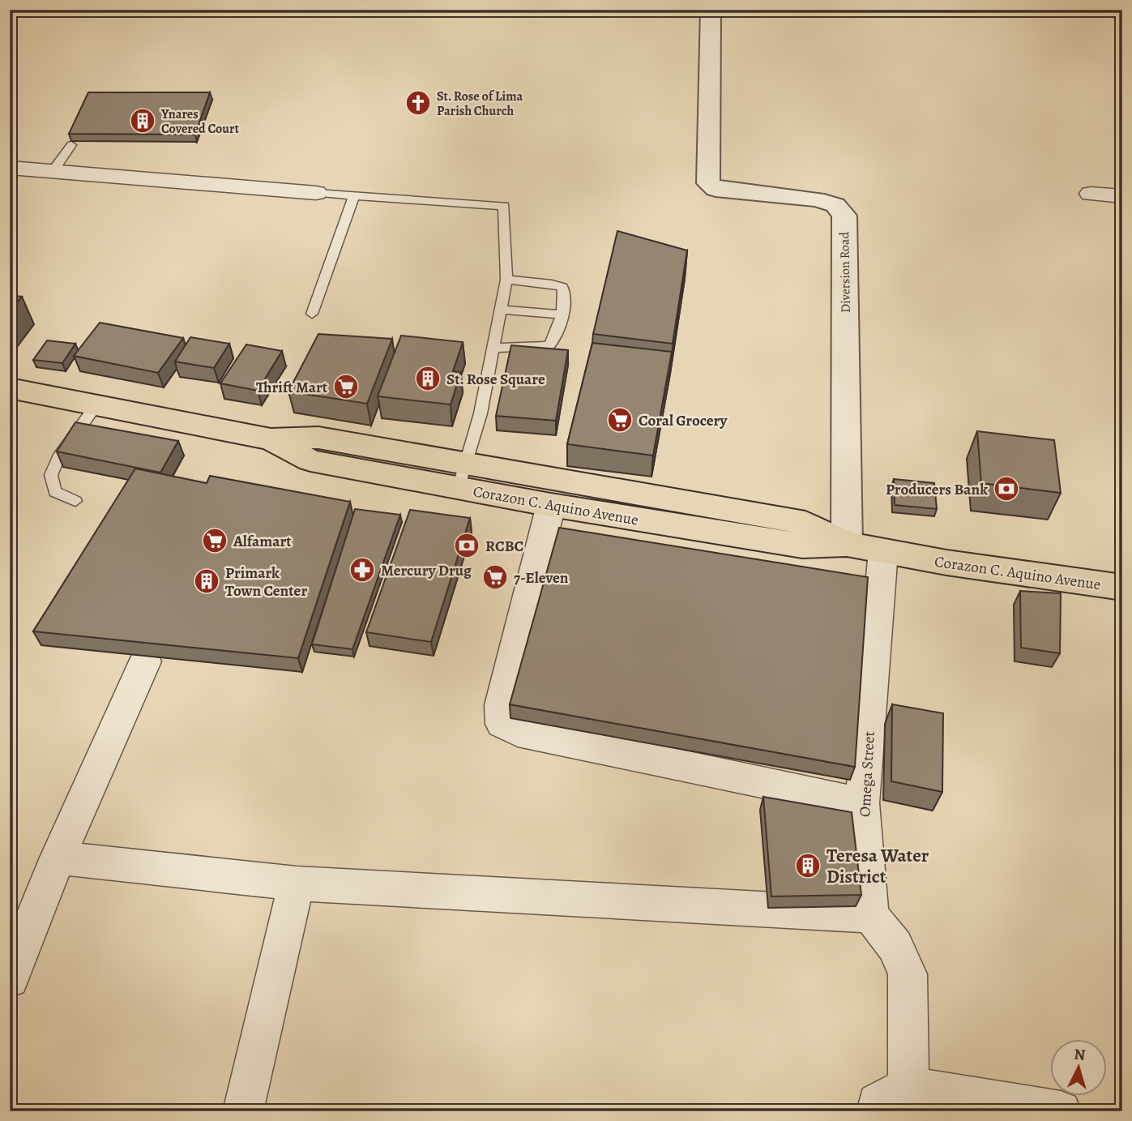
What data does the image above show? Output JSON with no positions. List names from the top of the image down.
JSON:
{
  "streets": {
    "main road": ["Corazon C. Aquino Avenue"],
    "street": ["Diversion Road", "Omega Street"]
  },
  "crossings": [
    ["Diversion Road", "Corazon C. Aquino Avenue"],
    ["Corazon C. Aquino Avenue", "Omega Street"]
  ],
  "places": {
    "church": ["St. Rose of Lima Parish Church"],
    "building": [
      "Ynares Covered Court",
      "St. Rose Square",
      "Primark Town Center",
      "Teresa Water District"
    ],
    "supermarket": [
      "Thrift Mart",
      "Coral Grocery",
      "Alfamart",
      "7-Eleven"
    ],
    "bank": ["Producers Bank", "RCBC"],
    "pharmacy": ["Mercury Drug"]
  },
  "north": "top"
}
